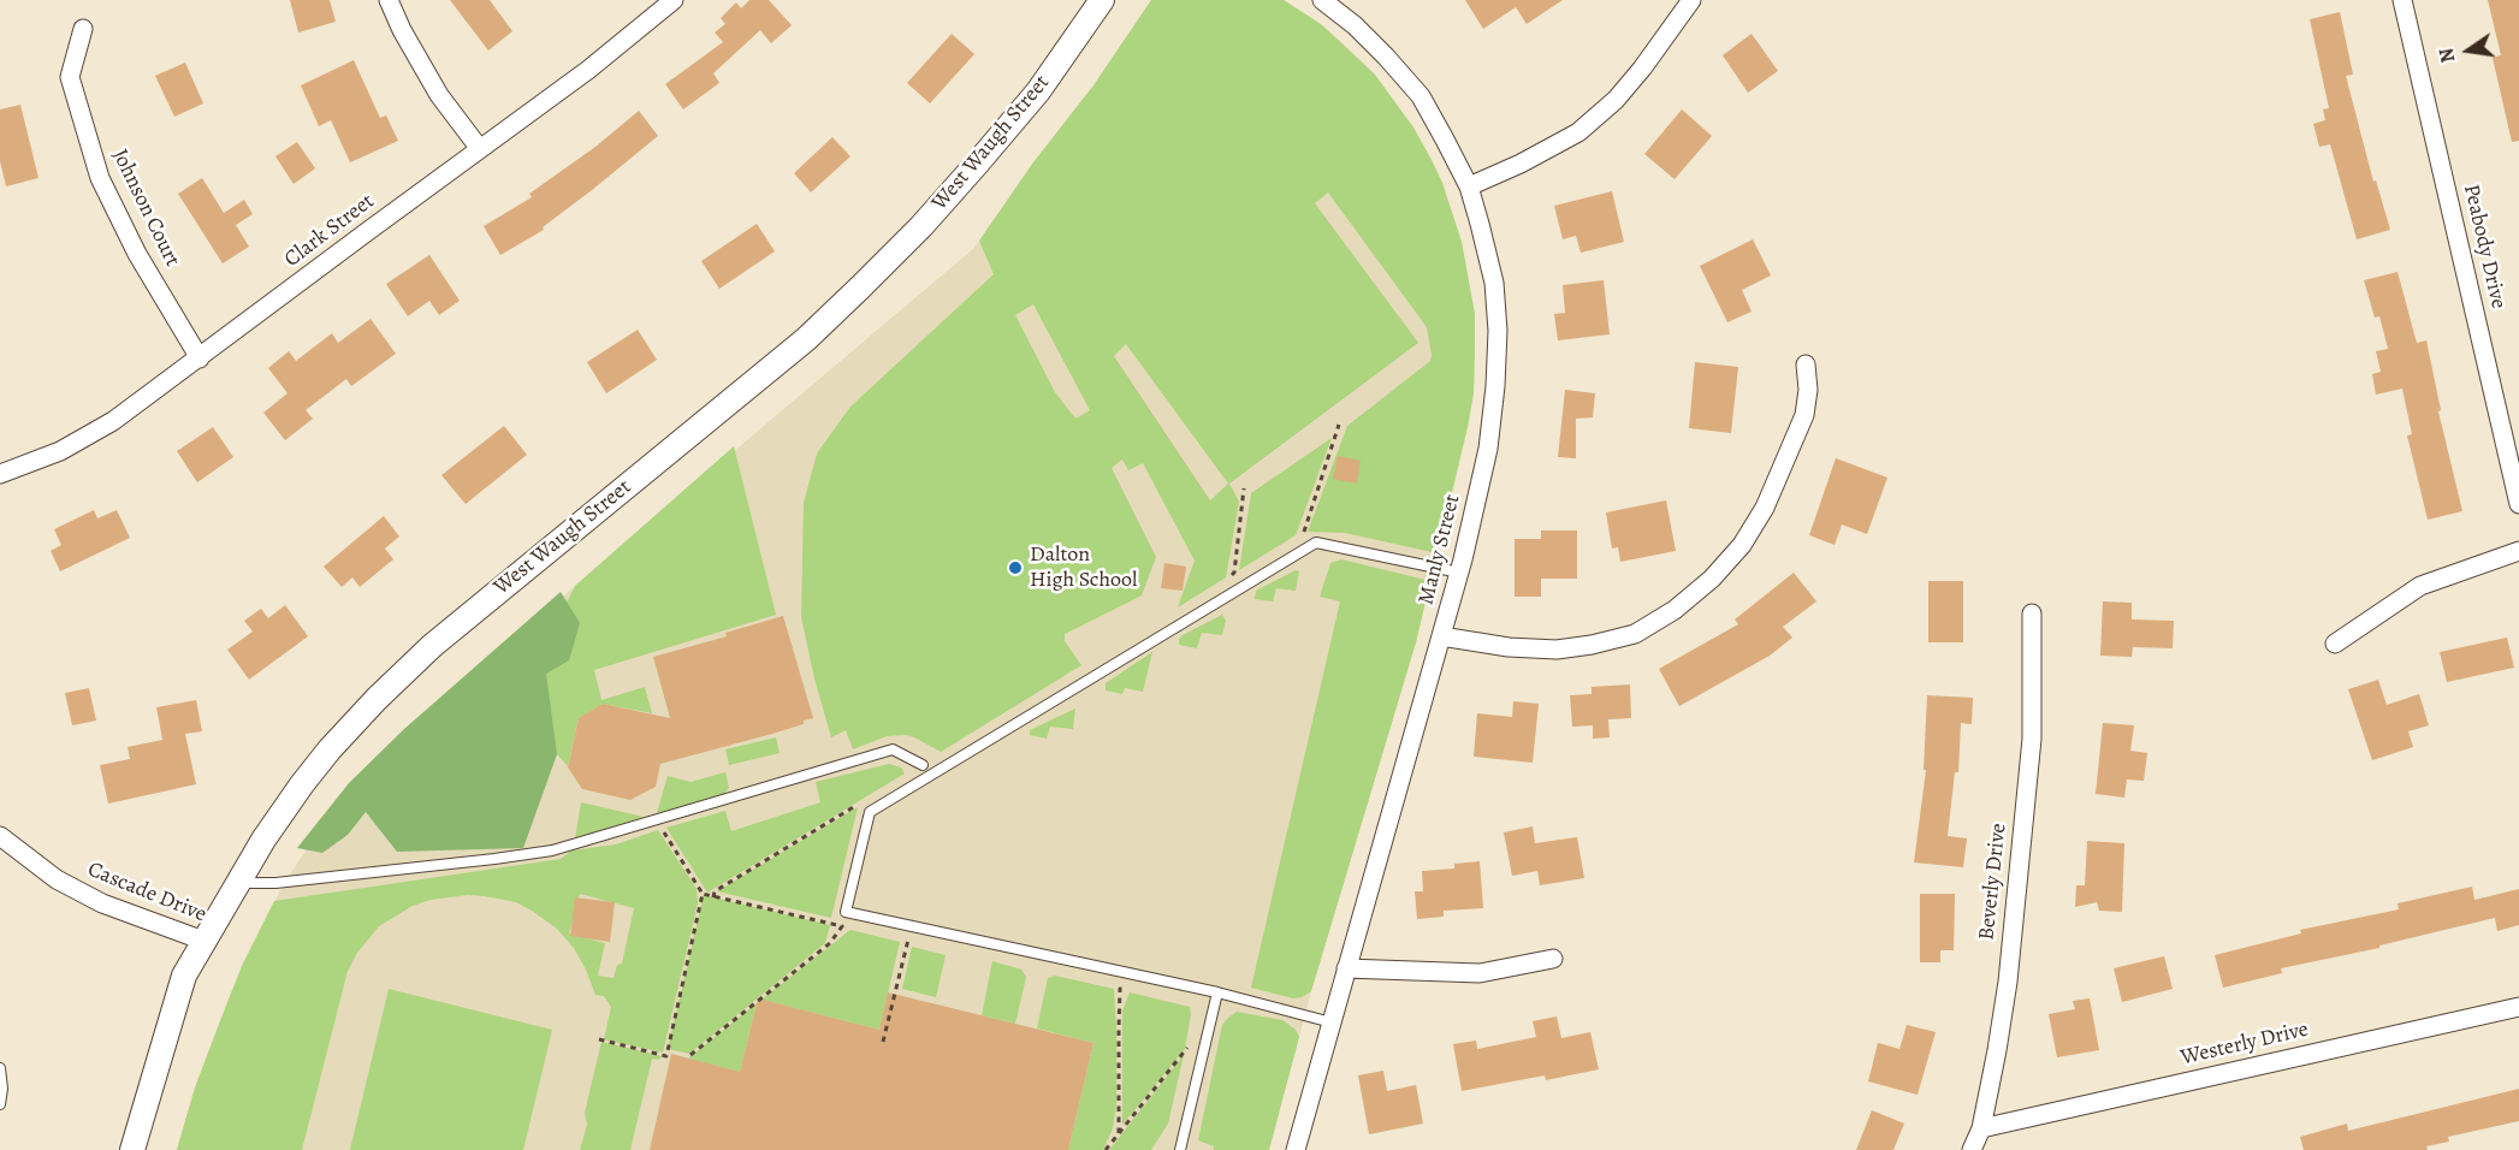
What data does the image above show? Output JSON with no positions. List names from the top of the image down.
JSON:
{
  "streets": {
    "street": [
      "West Waugh Street",
      "Johnson Court",
      "Clark Street",
      "Peabody Drive",
      "Manly Street",
      "Beverly Drive",
      "Cascade Drive",
      "Westerly Drive"
    ]
  },
  "crossings": [
    ["West Waugh Street", "Cascade Drive"],
    ["Johnson Court", "Clark Street"],
    ["Beverly Drive", "Westerly Drive"]
  ],
  "places": ["Dalton High School"],
  "north": "left"
}
